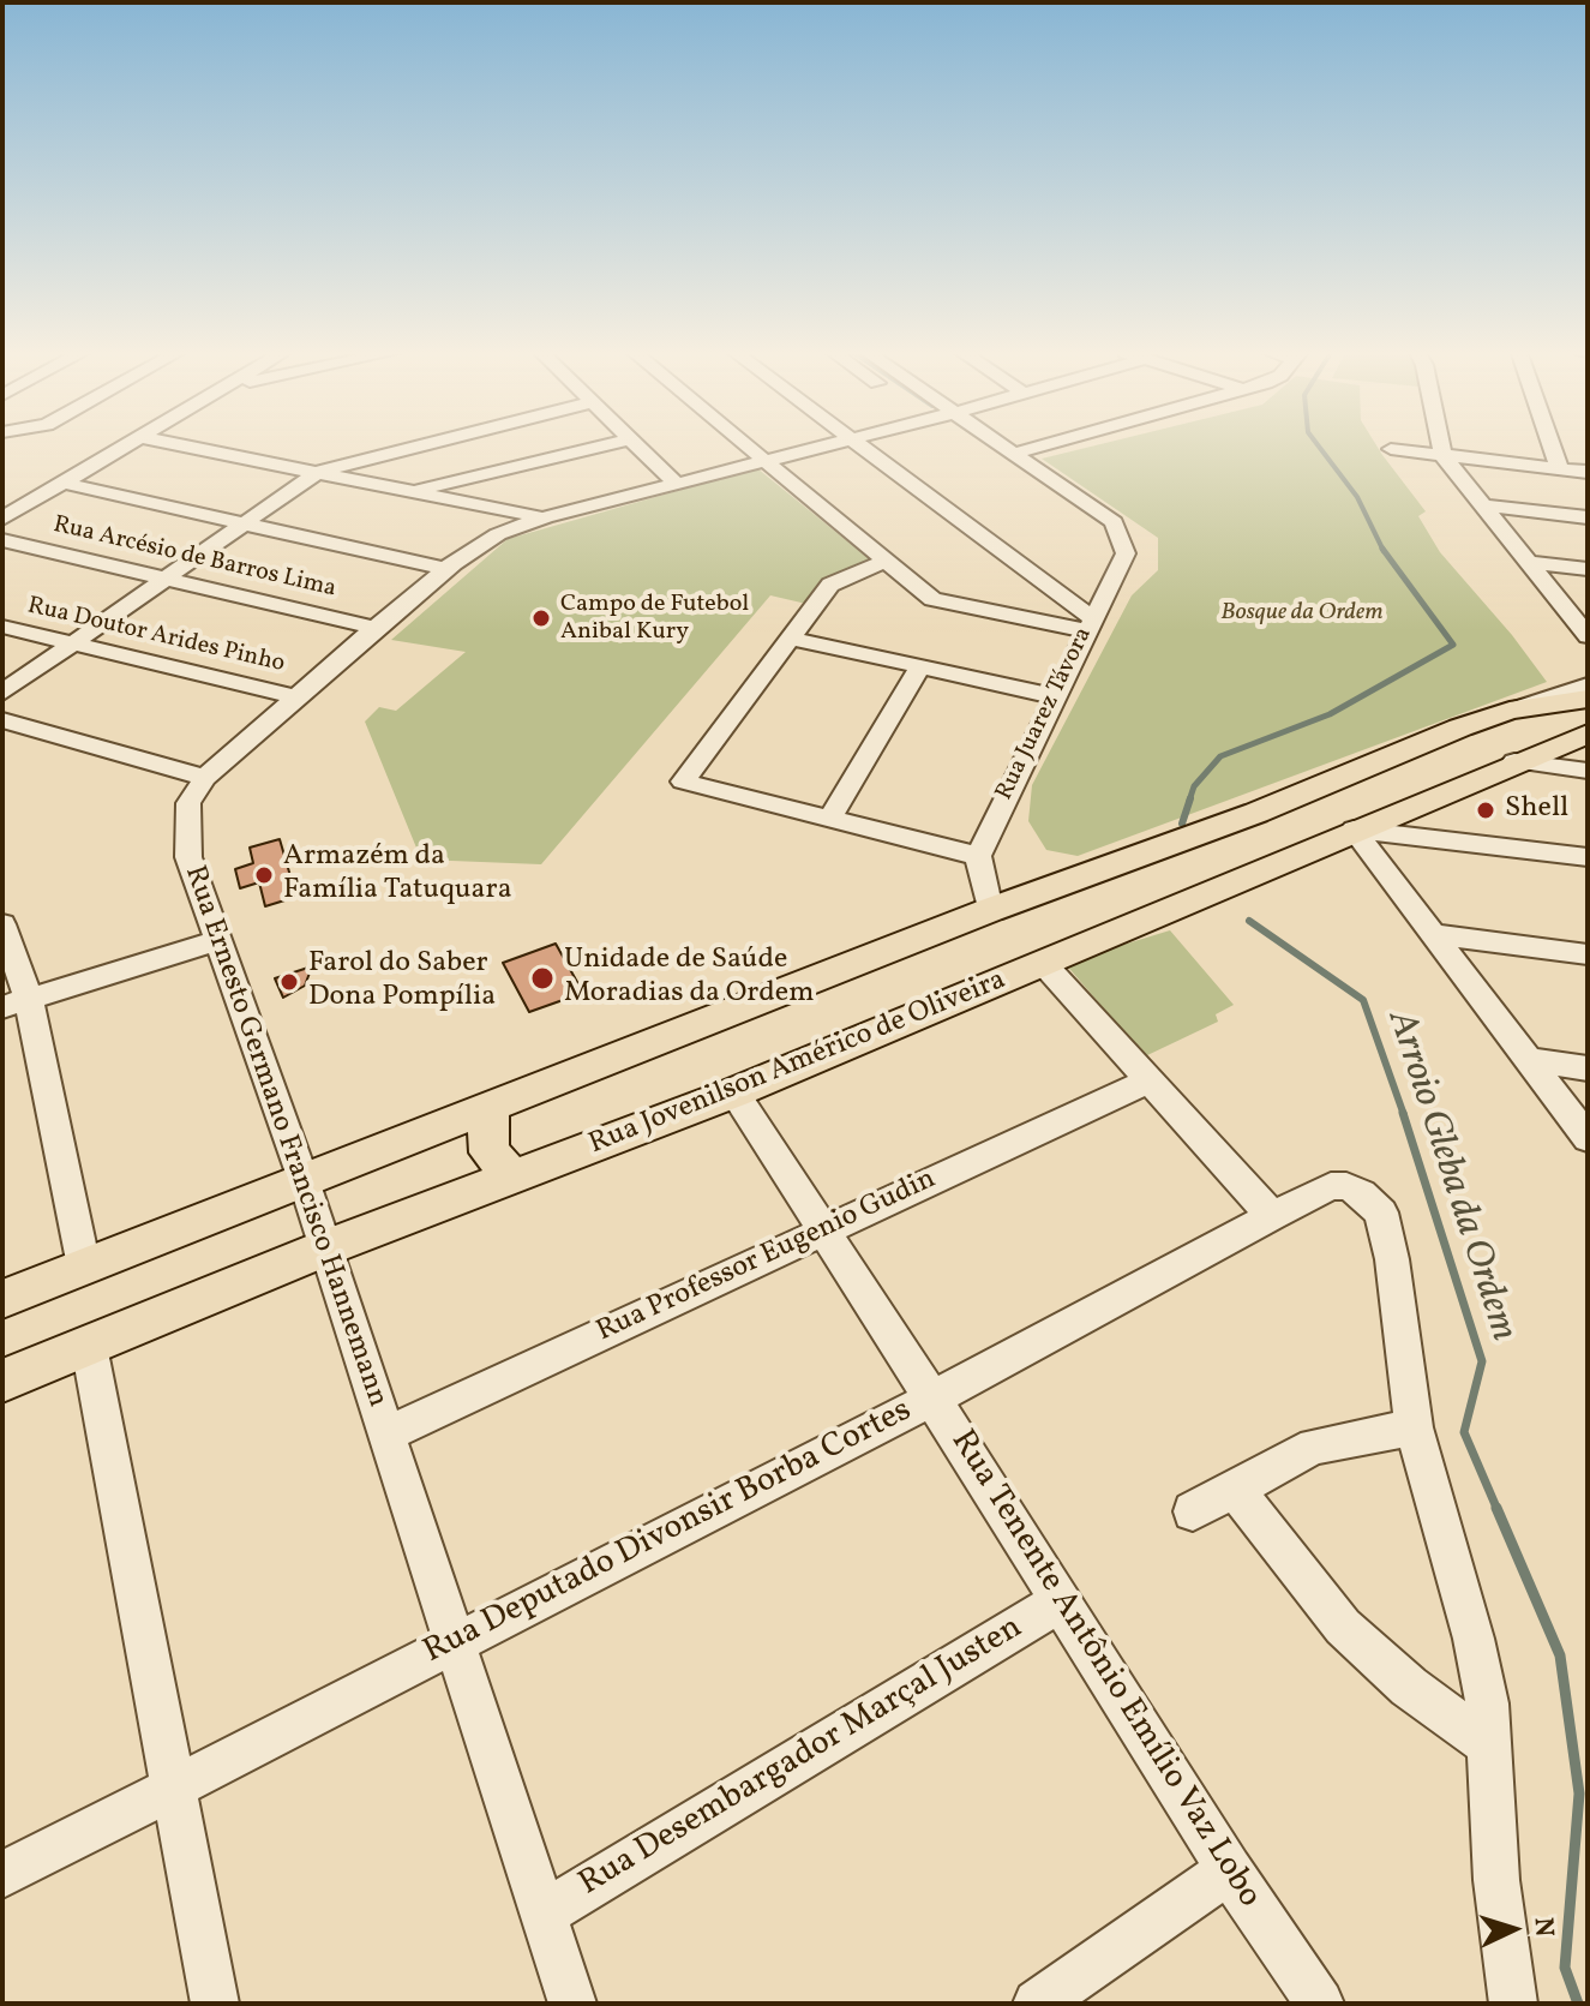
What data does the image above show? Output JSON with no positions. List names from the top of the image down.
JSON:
{
  "streets": {
    "main road": ["Rua Jovenilson Américo de Oliveira"],
    "street": [
      "Rua Arcésio de Barros Lima",
      "Rua Doutor Arides Pinho",
      "Rua Juarez Távora",
      "Rua Ernesto Germano Francisco Hannemann",
      "Rua Professor Eugenio Gudin",
      "Rua Deputado Divonsir Borba Cortes",
      "Rua Tenente Antônio Emílio Vaz Lobo",
      "Rua Desembargador Marçal Justen"
    ]
  },
  "crossings": [
    ["Rua Arcésio de Barros Lima", "Rua Ernesto Germano Francisco Hannemann"],
    ["Rua Doutor Arides Pinho", "Rua Ernesto Germano Francisco Hannemann"],
    ["Rua Jovenilson Américo de Oliveira", "Rua Ernesto Germano Francisco Hannemann"],
    ["Rua Jovenilson Américo de Oliveira", "Rua Tenente Antônio Emílio Vaz Lobo"],
    ["Rua Ernesto Germano Francisco Hannemann", "Rua Professor Eugenio Gudin"],
    ["Rua Ernesto Germano Francisco Hannemann", "Rua Deputado Divonsir Borba Cortes"],
    ["Rua Ernesto Germano Francisco Hannemann", "Rua Desembargador Marçal Justen"],
    ["Rua Professor Eugenio Gudin", "Rua Tenente Antônio Emílio Vaz Lobo"],
    ["Rua Deputado Divonsir Borba Cortes", "Rua Tenente Antônio Emílio Vaz Lobo"],
    ["Rua Tenente Antônio Emílio Vaz Lobo", "Rua Desembargador Marçal Justen"]
  ],
  "water": ["Arroio Gleba da Ordem"],
  "parks": ["Bosque da Ordem"],
  "places": [
    "Campo de Futebol Anibal Kury",
    "Shell",
    "Armazém da Família Tatuquara",
    "Unidade de Saúde Moradias da Ordem",
    "Farol do Saber Dona Pompília"
  ],
  "north": "right"
}
